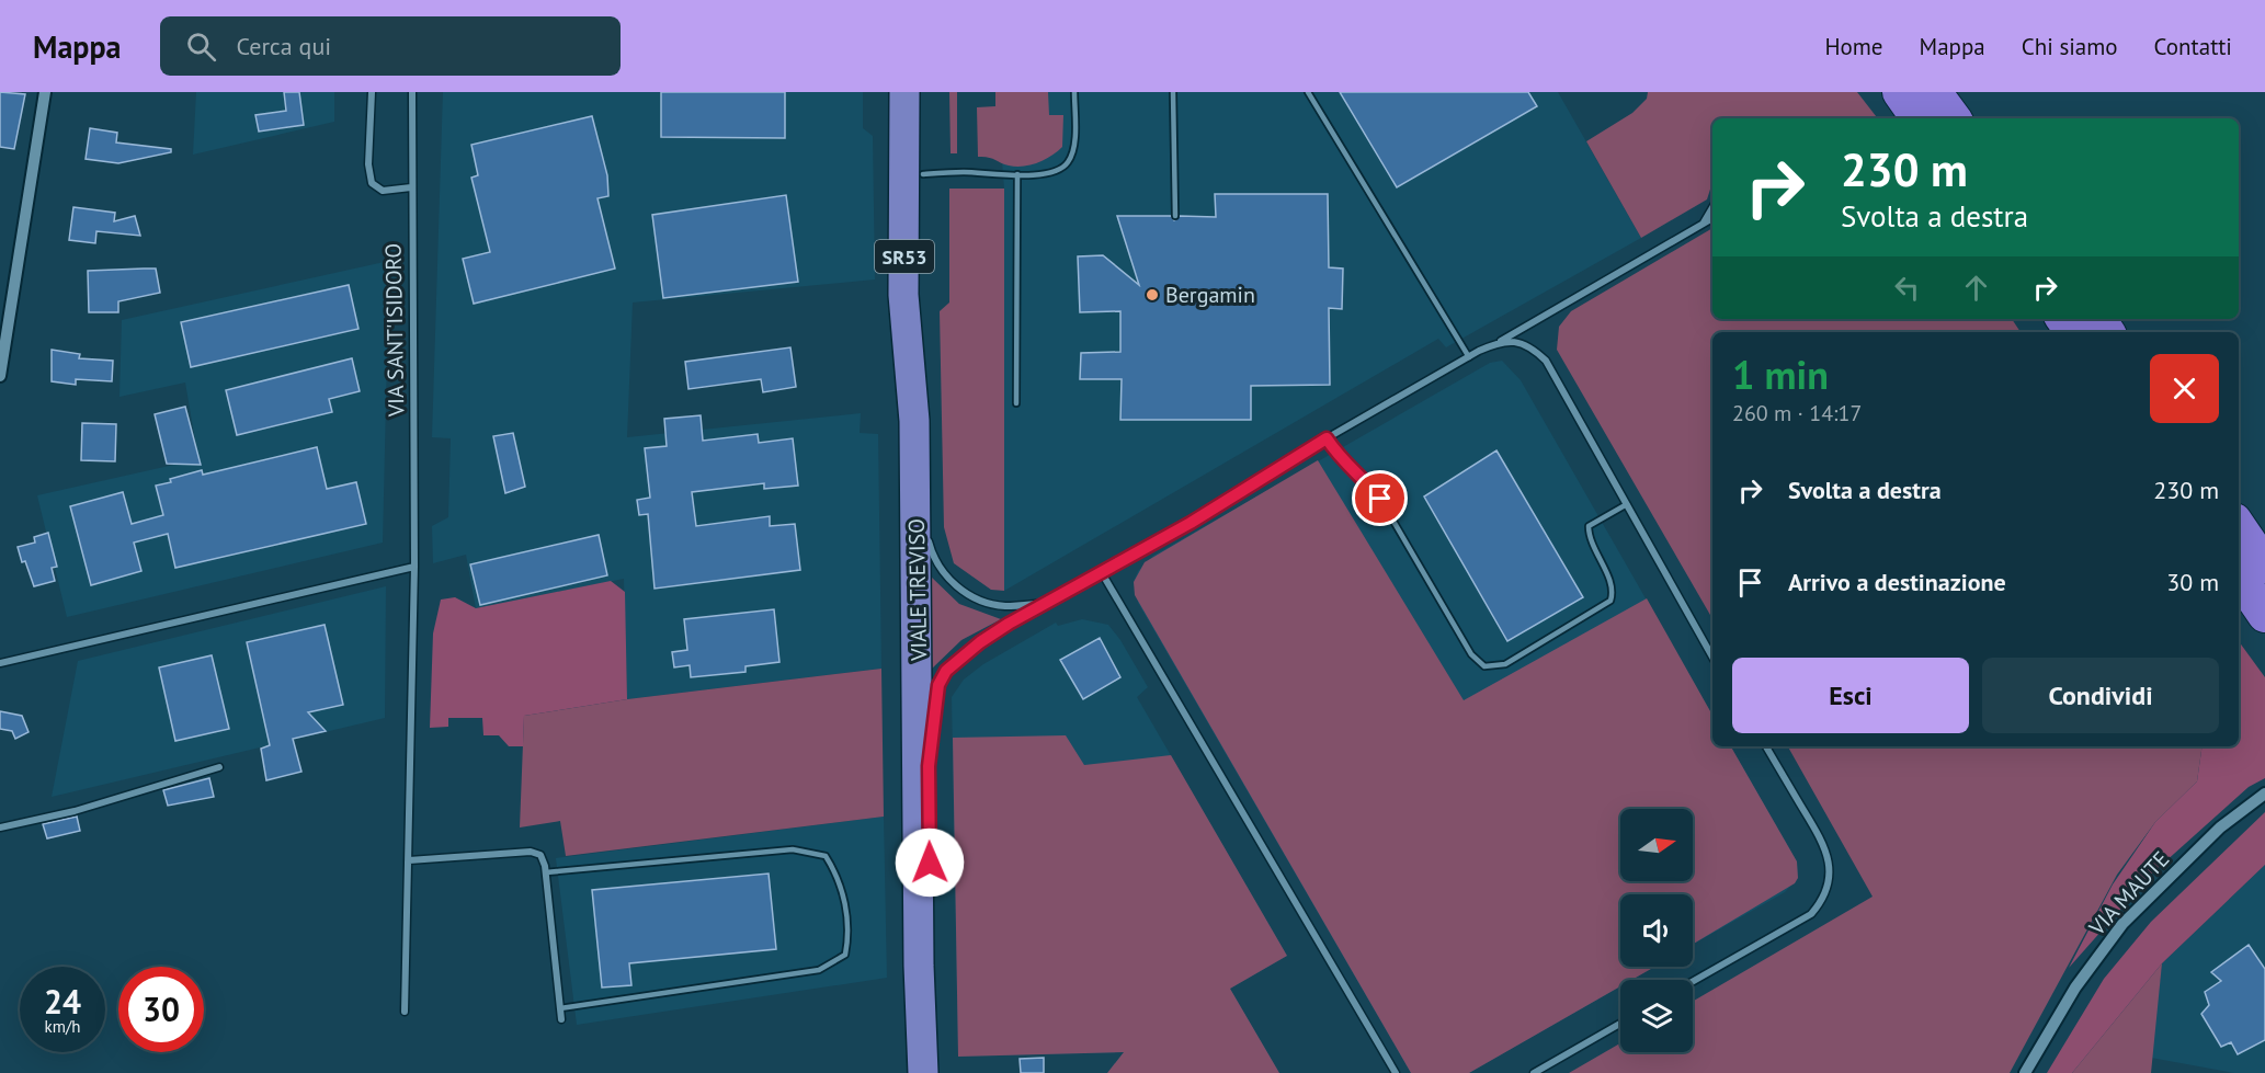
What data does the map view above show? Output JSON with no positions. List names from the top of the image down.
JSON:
{
  "streets": {
    "main road": ["SR53", "VIALE TREVISO"],
    "street": ["VIA SANT'ISIDORO", "VIA MAUTE"]
  },
  "crossings": [
    ["SR53", "VIALE TREVISO"]
  ],
  "places": ["Bergamin"],
  "north": "right",
  "page": {
    "header": "Mappa",
    "search": "Cerca qui",
    "nav": [
      "Home",
      "Mappa",
      "Chi siamo",
      "Contatti"
    ],
    "turn": ["230 m", "Svolta a destra"],
    "heading": ["1 min", "260 m · 14:17"],
    "list": [
      {
        "name": "Svolta a destra",
        "value": "230 m"
      },
      {
        "name": "Arrivo a destinazione",
        "value": "30 m"
      }
    ],
    "buttons": ["Esci", "Condividi"],
    "speed": "24 km/h",
    "limit": "30"
  }
}
